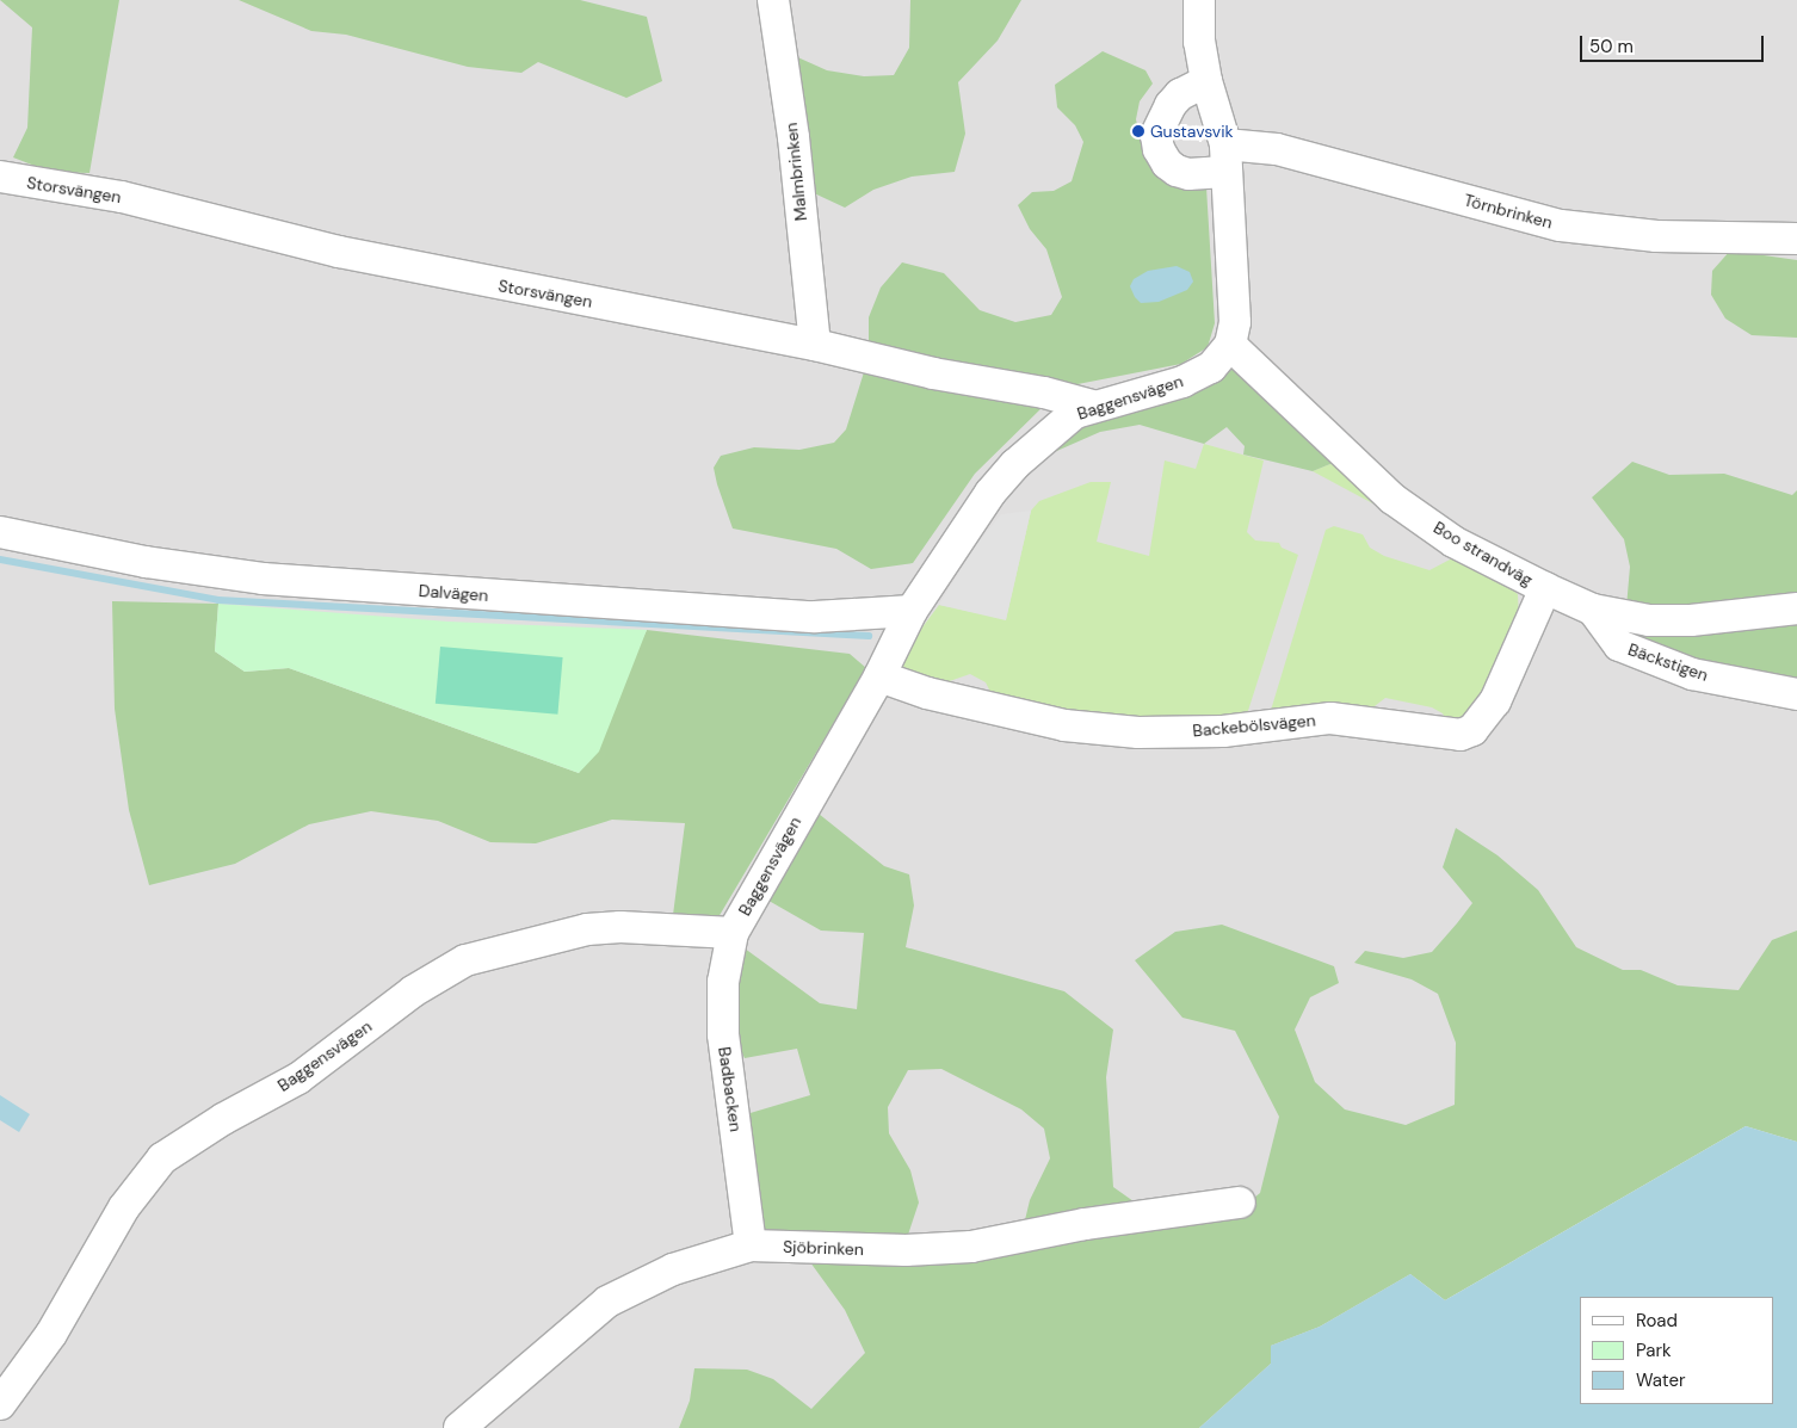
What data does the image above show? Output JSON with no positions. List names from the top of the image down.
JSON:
{
  "streets": {
    "street": [
      "Malmbrinken",
      "Storsvängen",
      "Törnbrinken",
      "Baggensvägen",
      "Boo strandväg",
      "Dalvägen",
      "Bäckstigen",
      "Backebölsvägen",
      "Badbacken",
      "Sjöbrinken"
    ]
  },
  "crossings": [
    ["Malmbrinken", "Storsvängen"],
    ["Storsvängen", "Baggensvägen"],
    ["Baggensvägen", "Boo strandväg"],
    ["Baggensvägen", "Dalvägen"],
    ["Baggensvägen", "Backebölsvägen"],
    ["Baggensvägen", "Badbacken"],
    ["Boo strandväg", "Bäckstigen"],
    ["Boo strandväg", "Backebölsvägen"],
    ["Badbacken", "Sjöbrinken"]
  ],
  "places": ["Gustavsvik"],
  "legend": ["Road", "Park", "Water"],
  "scale_bar": "50 m"
}
